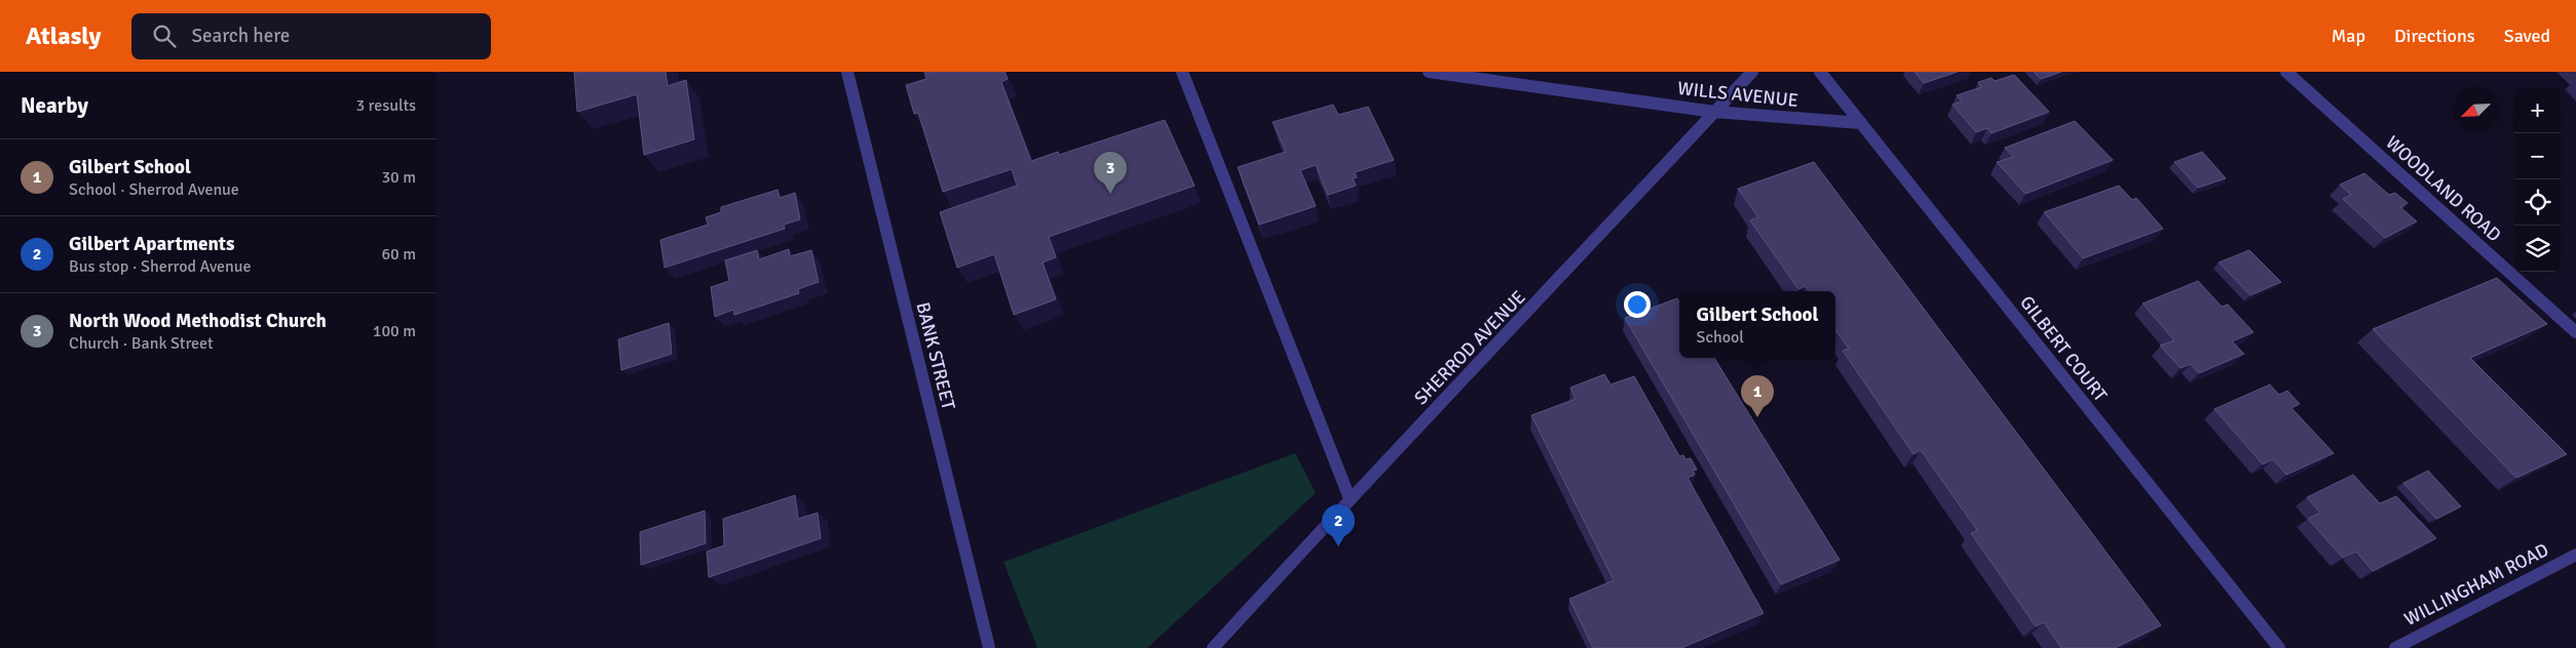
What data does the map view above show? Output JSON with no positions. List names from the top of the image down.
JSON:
{
  "streets": {
    "street": [
      "WILLS AVENUE",
      "WOODLAND ROAD",
      "SHERROD AVENUE",
      "GILBERT COURT",
      "BANK STREET",
      "WILLINGHAM ROAD"
    ]
  },
  "crossings": [
    ["WILLS AVENUE", "SHERROD AVENUE"],
    ["WILLS AVENUE", "GILBERT COURT"]
  ],
  "north": "bottom left",
  "page": {
    "header": "Atlasly",
    "search": "Search here",
    "nav": ["Map", "Directions", "Saved"],
    "heading": ["Nearby", "3 results"],
    "map_buttons": ["+", "−"],
    "list": [
      {
        "mark": "1",
        "name": "Gilbert School",
        "note": "School · Sherrod Avenue",
        "value": "30 m"
      },
      {
        "mark": "2",
        "name": "Gilbert Apartments",
        "note": "Bus stop · Sherrod Avenue",
        "value": "60 m"
      },
      {
        "mark": "3",
        "name": "North Wood Methodist Church",
        "note": "Church · Bank Street",
        "value": "100 m"
      }
    ],
    "pins": ["3", "1", "2"],
    "popup": ["Gilbert School", "School"]
  }
}
